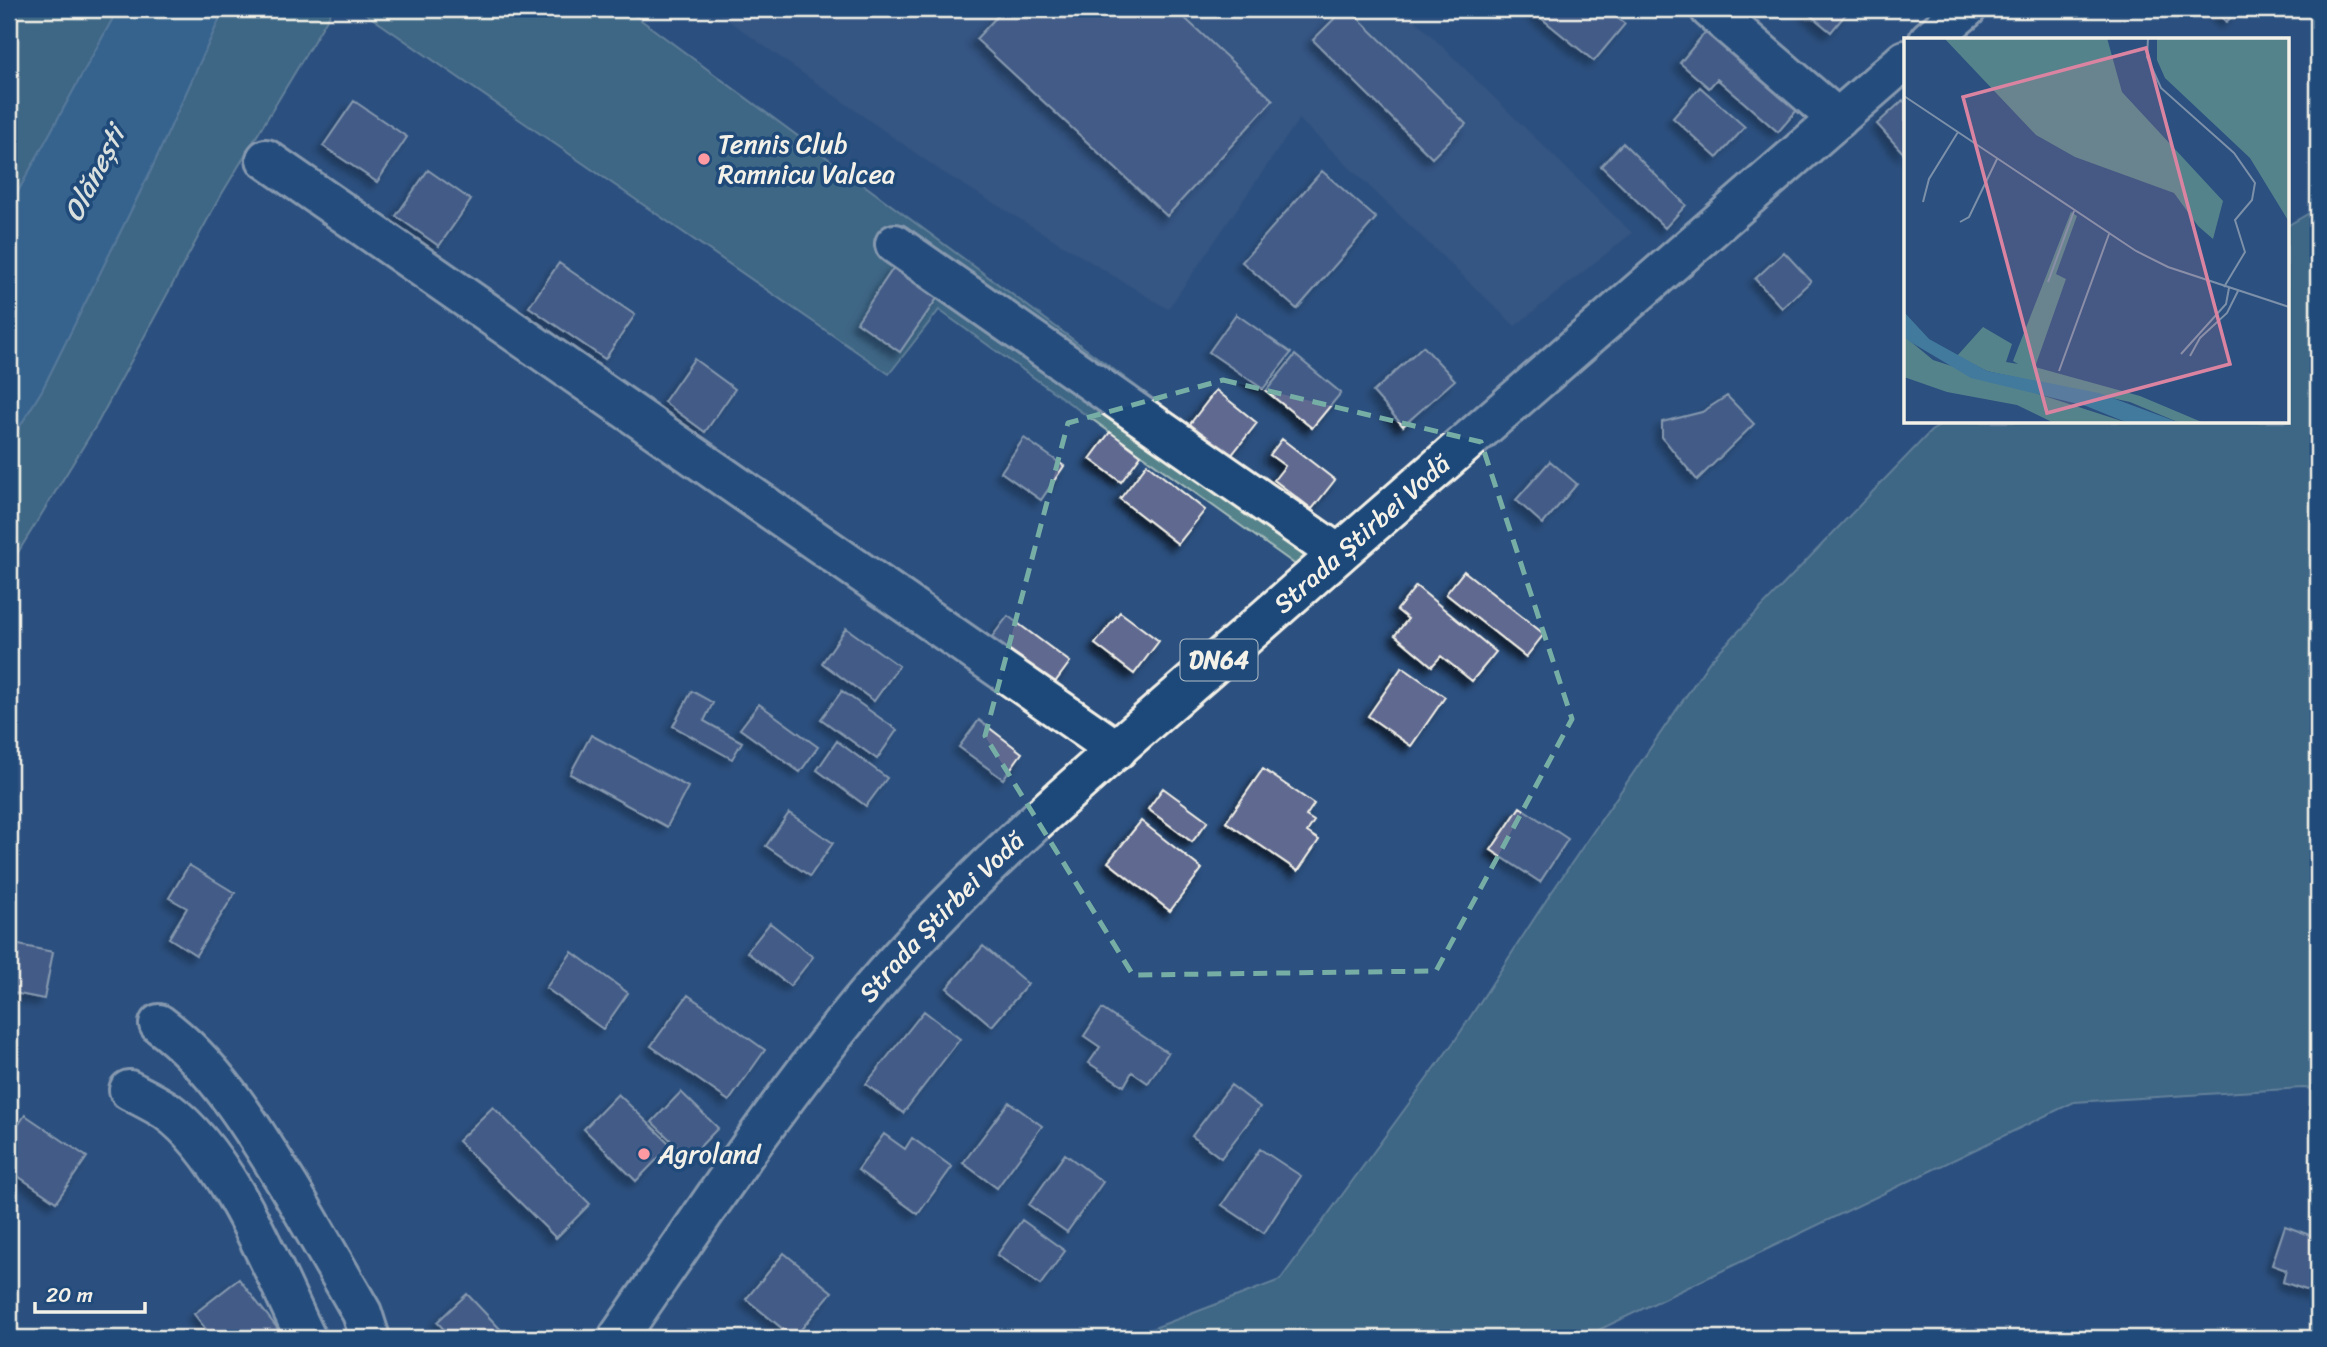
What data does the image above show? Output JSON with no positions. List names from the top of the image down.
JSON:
{
  "streets": {
    "street": ["Strada Știrbei Vodă", "DN64"]
  },
  "water": ["Olănești"],
  "places": ["Tennis Club Ramnicu Valcea", "Agroland"],
  "scale_bar": "20 m"
}
